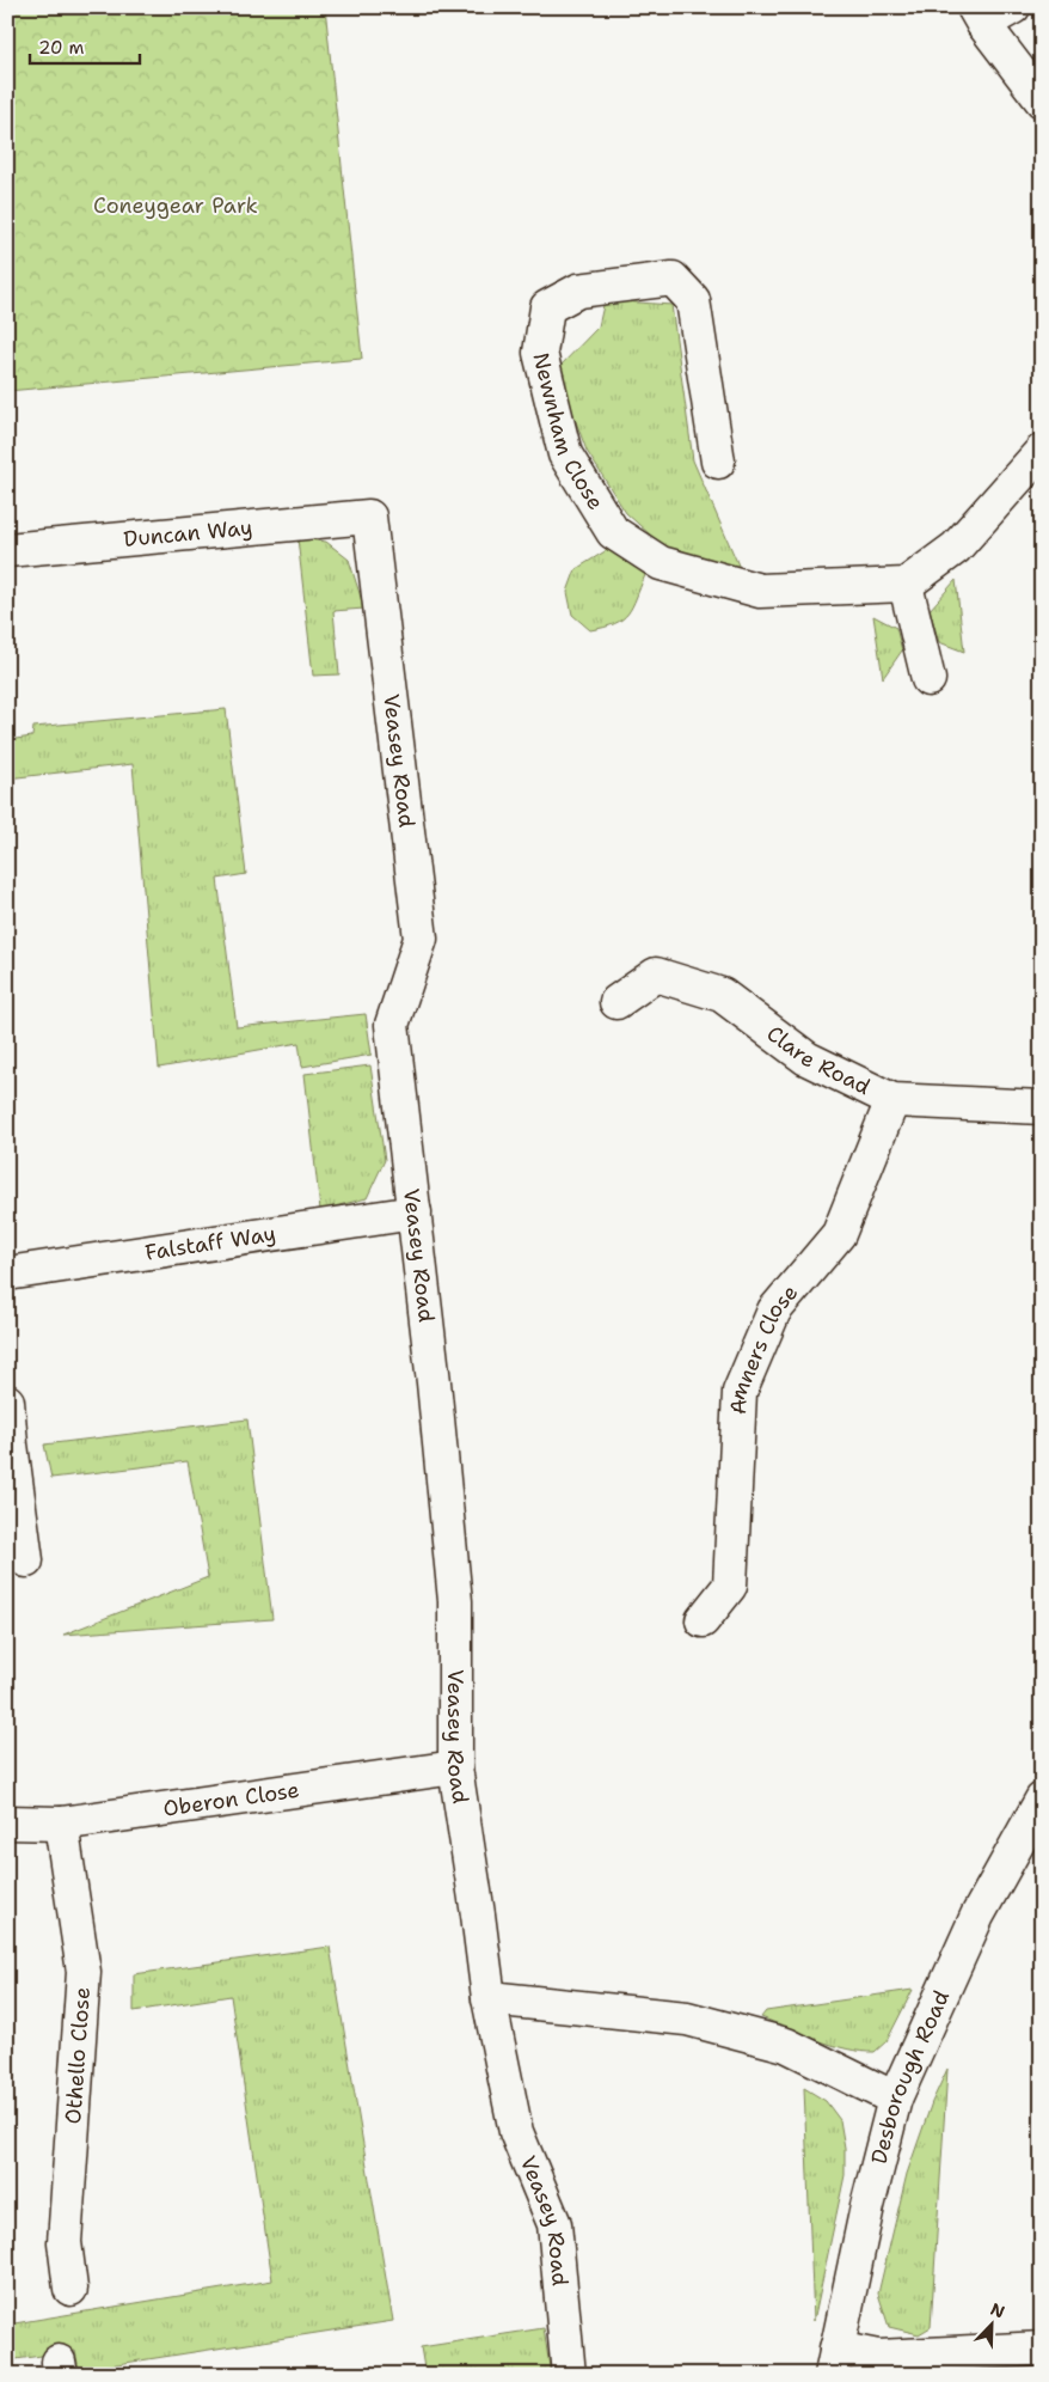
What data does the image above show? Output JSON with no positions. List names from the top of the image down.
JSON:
{
  "streets": {
    "street": [
      "Newnham Close",
      "Duncan Way",
      "Veasey Road",
      "Clare Road",
      "Falstaff Way",
      "Amners Close",
      "Oberon Close",
      "Othello Close",
      "Desborough Road"
    ]
  },
  "crossings": [
    ["Duncan Way", "Veasey Road"],
    ["Veasey Road", "Falstaff Way"],
    ["Veasey Road", "Oberon Close"],
    ["Clare Road", "Amners Close"],
    ["Oberon Close", "Othello Close"]
  ],
  "parks": ["Coneygear Park"],
  "scale_bar": "20 m",
  "north": "top right"
}
